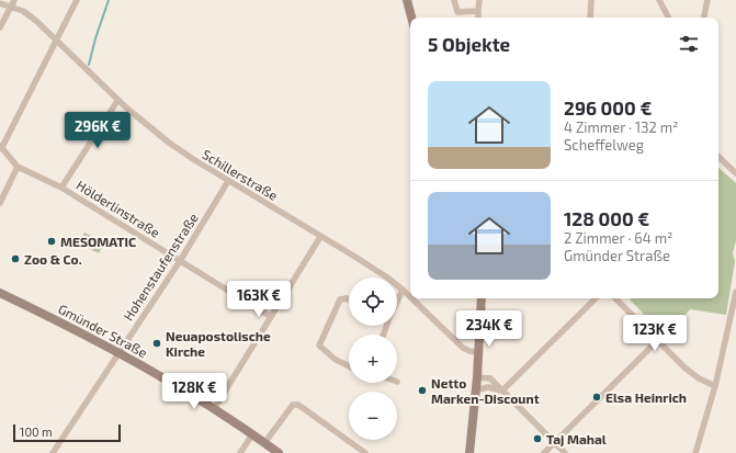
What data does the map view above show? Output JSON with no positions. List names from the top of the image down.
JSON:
{
  "streets": {
    "street": [
      "Schillerstraße",
      "Hölderlinstraße",
      "Hohenstaufenstraße",
      "Gmünder Straße"
    ]
  },
  "crossings": [
    ["Schillerstraße", "Hohenstaufenstraße"],
    ["Hölderlinstraße", "Hohenstaufenstraße"],
    ["Hohenstaufenstraße", "Gmünder Straße"]
  ],
  "places": [
    "MESOMATIC",
    "Zoo & Co.",
    "Neuapostolische Kirche",
    "Netto Marken-Discount",
    "Elsa Heinrich",
    "Taj Mahal"
  ],
  "scale_bar": "100 m",
  "page": {
    "heading": "5 Objekte",
    "list": [
      {
        "name": "296 000 €",
        "note": "4 Zimmer · 132 m² · Scheffelweg"
      },
      {
        "name": "128 000 €",
        "note": "2 Zimmer · 64 m² · Gmünder Straße"
      }
    ],
    "price": [
      "296K €",
      "163K €",
      "234K €",
      "123K €",
      "128K €"
    ],
    "map_buttons": ["+", "−"],
    "scale": "100 m"
  }
}
